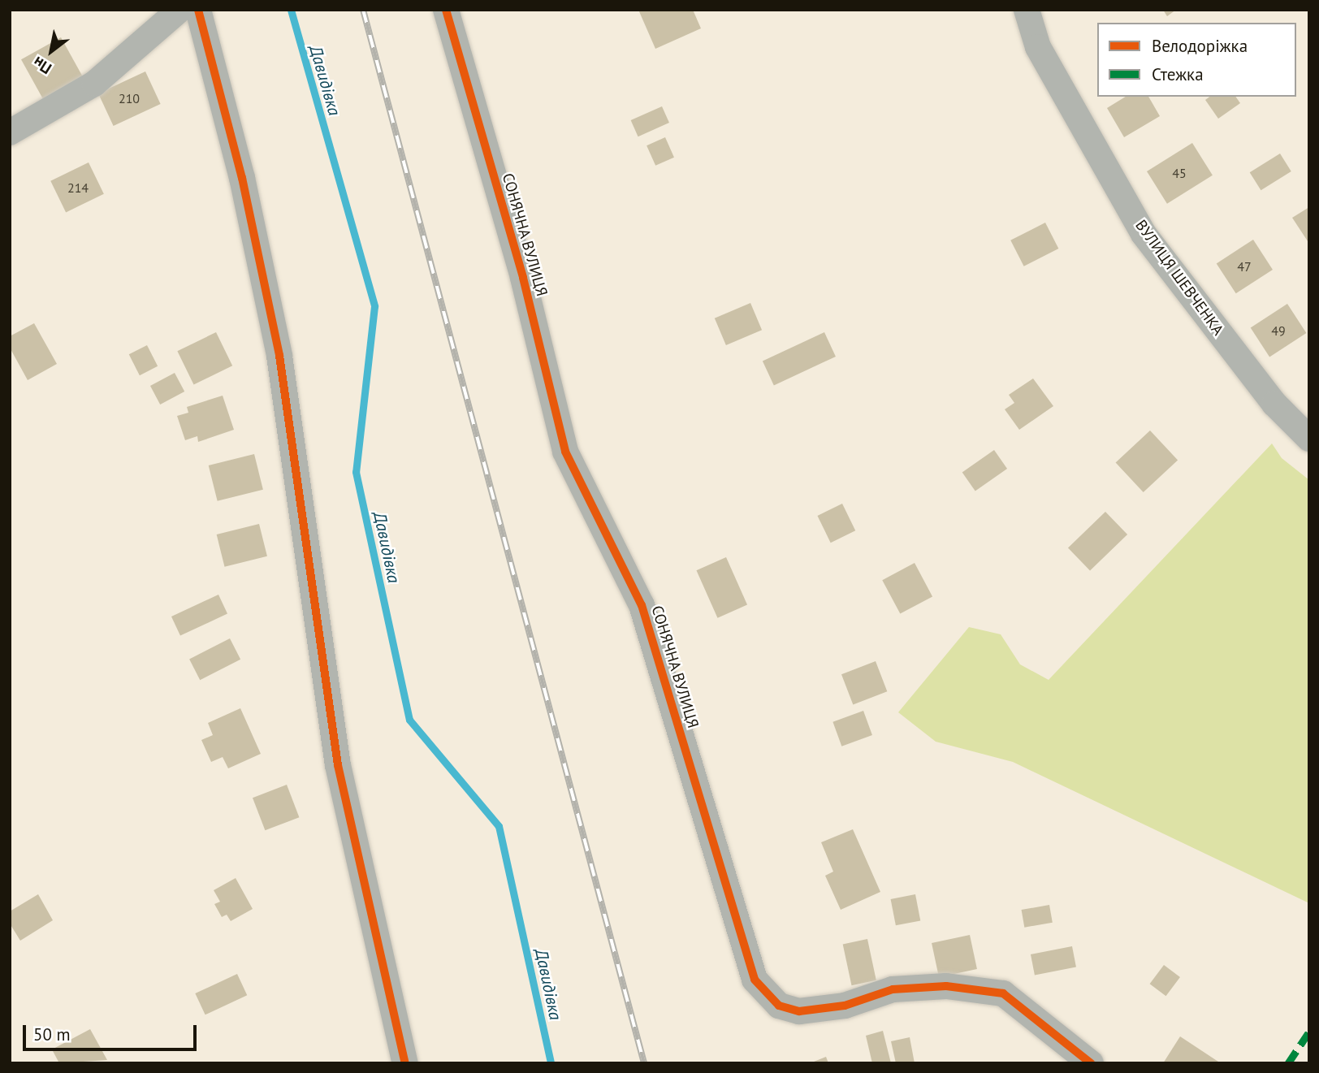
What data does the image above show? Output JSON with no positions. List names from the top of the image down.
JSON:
{
  "streets": {
    "street": ["СОНЯЧНА ВУЛИЦЯ", "ВУЛИЦЯ ШЕВЧЕНКА"]
  },
  "water": ["Давидівка"],
  "house_numbers": [
    "210",
    "45",
    "214",
    "47",
    "49"
  ],
  "legend": ["Велодоріжка", "Стежка"],
  "scale_bar": "50 m",
  "north": "bottom left"
}
